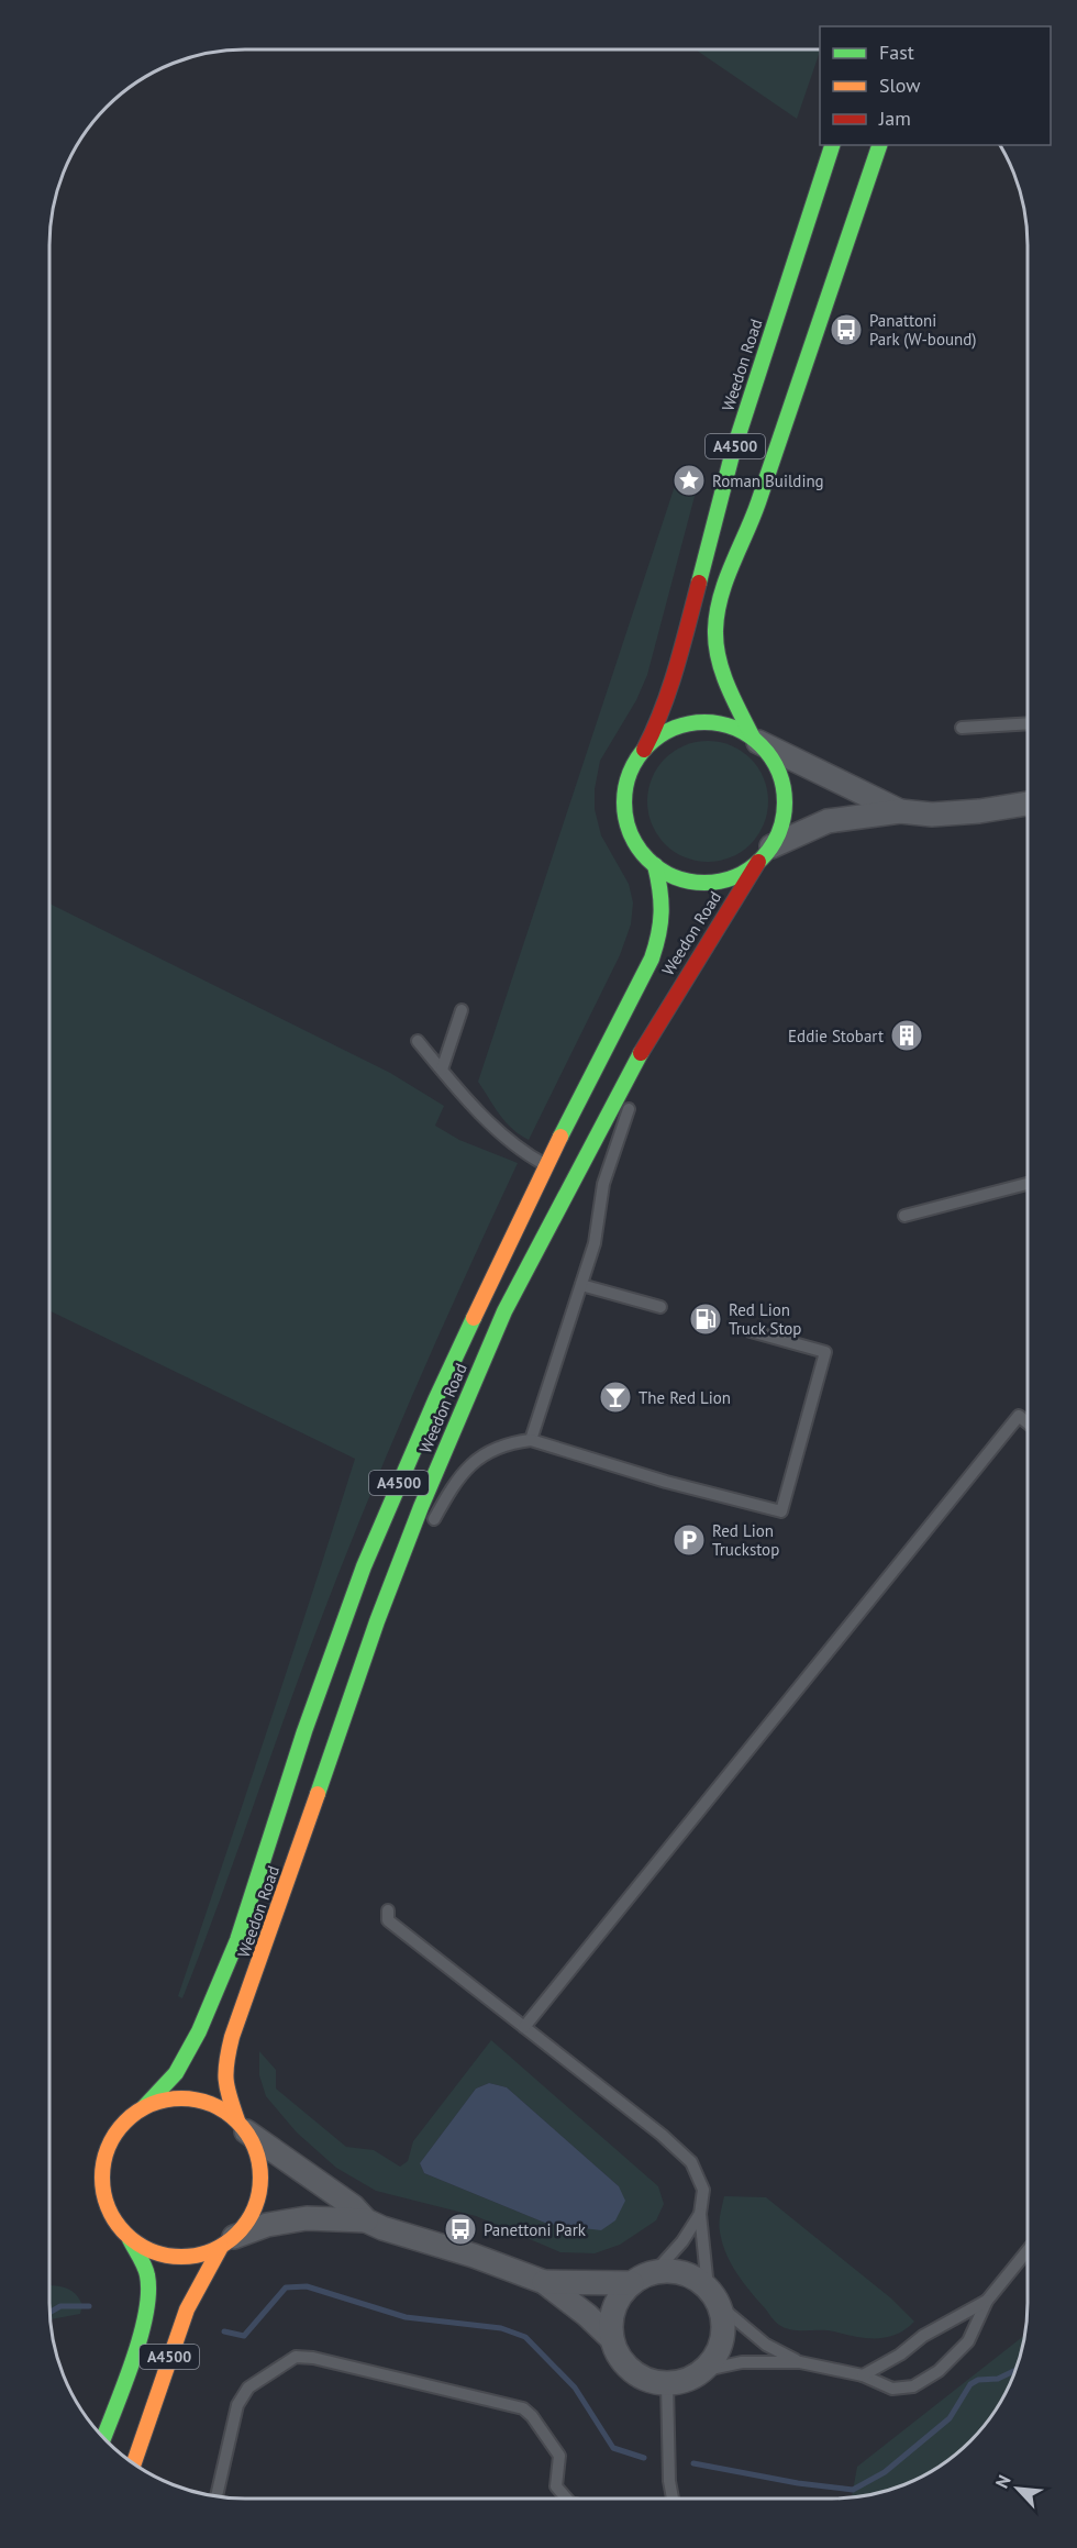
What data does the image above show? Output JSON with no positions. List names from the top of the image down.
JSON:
{
  "streets": {
    "highway": ["Weedon Road", "A4500"]
  },
  "crossings": [
    ["Weedon Road", "A4500"]
  ],
  "places": {
    "bus stop": ["Panattoni Park (W-bound)", "Panettoni Park"],
    "place": ["Roman Building"],
    "building": ["Eddie Stobart"],
    "fuel station": ["Red Lion Truck Stop"],
    "bar": ["The Red Lion"],
    "parking": ["Red Lion Truckstop"]
  },
  "legend": ["Fast", "Slow", "Jam"],
  "north": "top left"
}
